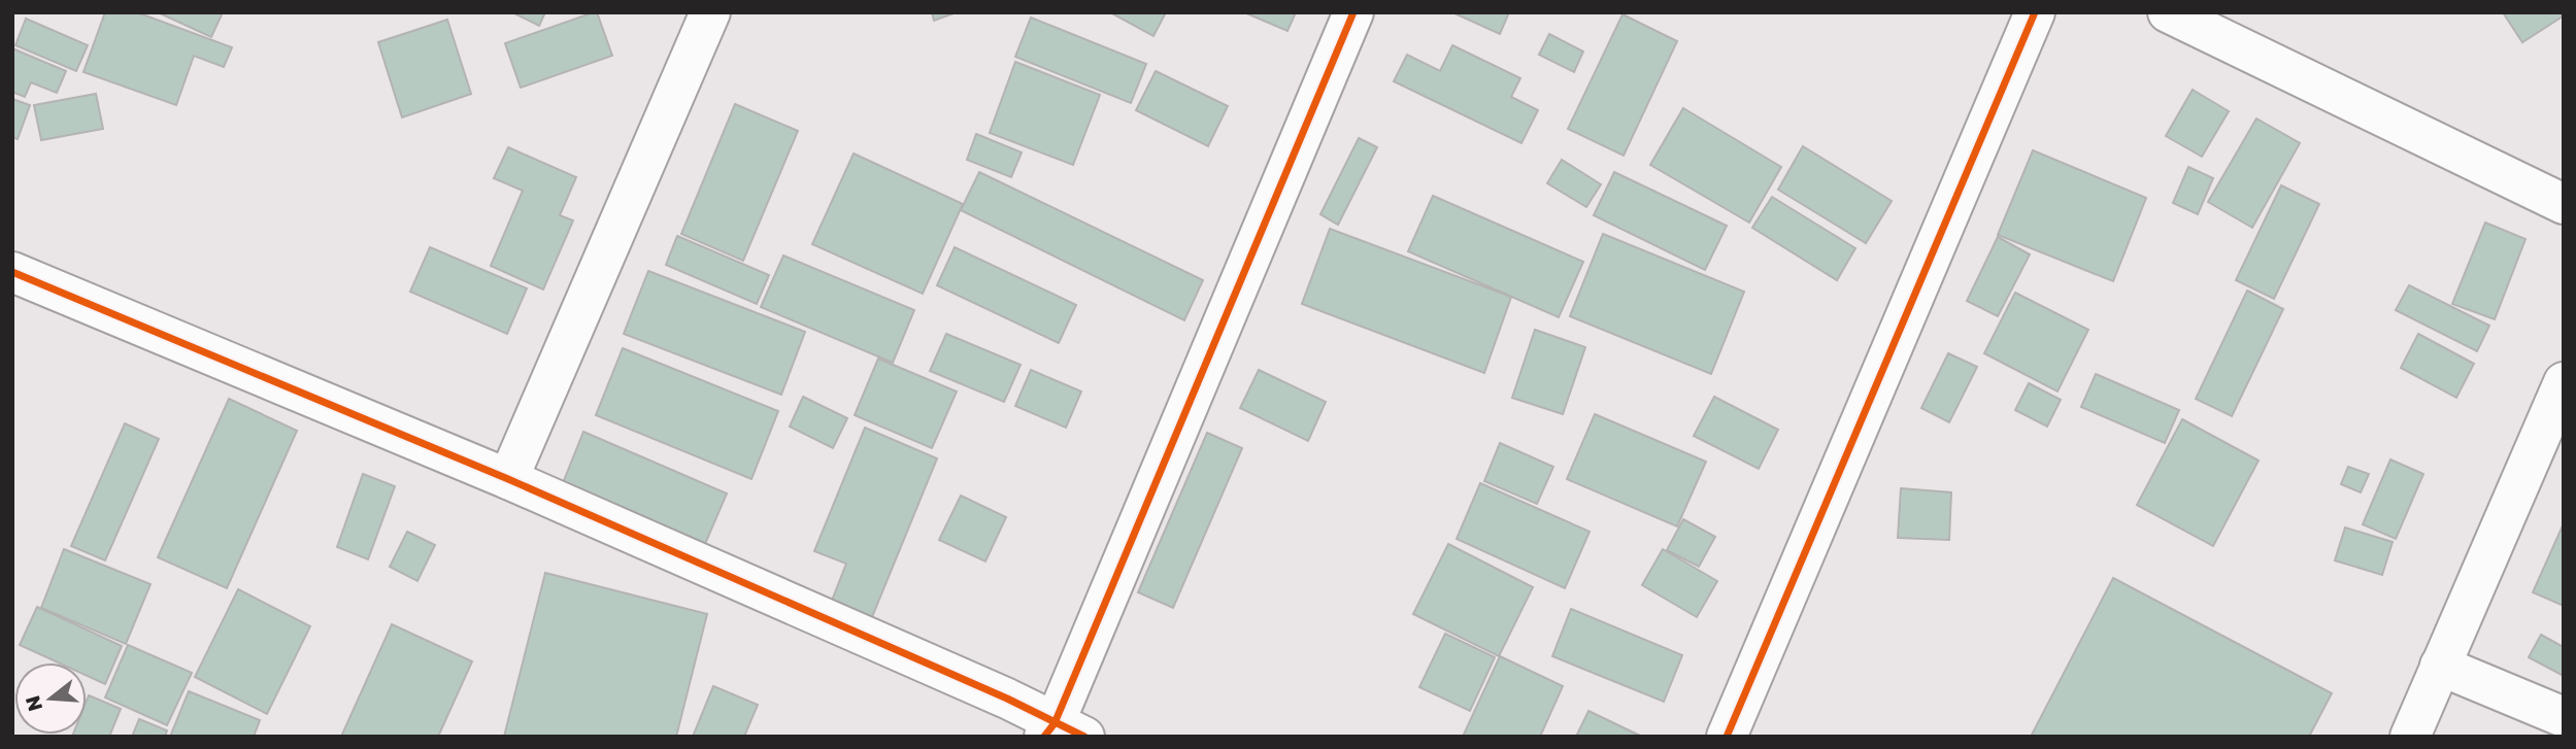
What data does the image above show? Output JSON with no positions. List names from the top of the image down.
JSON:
{
  "north": "left"
}
